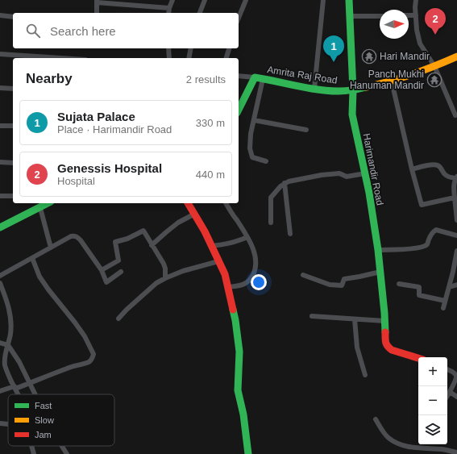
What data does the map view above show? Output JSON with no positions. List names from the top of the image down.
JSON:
{
  "streets": {
    "street": ["Amrita Raj Road", "Harimandir Road"]
  },
  "crossings": [
    ["Amrita Raj Road", "Harimandir Road"]
  ],
  "places": {
    "temple": ["Hari Mandir", "Panch Mukhi Hanuman Mandir"]
  },
  "legend": ["Fast", "Slow", "Jam"],
  "north": "right",
  "page": {
    "pins": ["2", "1"],
    "search": "Search here",
    "heading": ["Nearby", "2 results"],
    "list": [
      {
        "mark": "1",
        "name": "Sujata Palace",
        "note": "Place · Harimandir Road",
        "value": "330 m"
      },
      {
        "mark": "2",
        "name": "Genessis Hospital",
        "note": "Hospital",
        "value": "440 m"
      }
    ],
    "map_buttons": ["+", "−"]
  }
}
